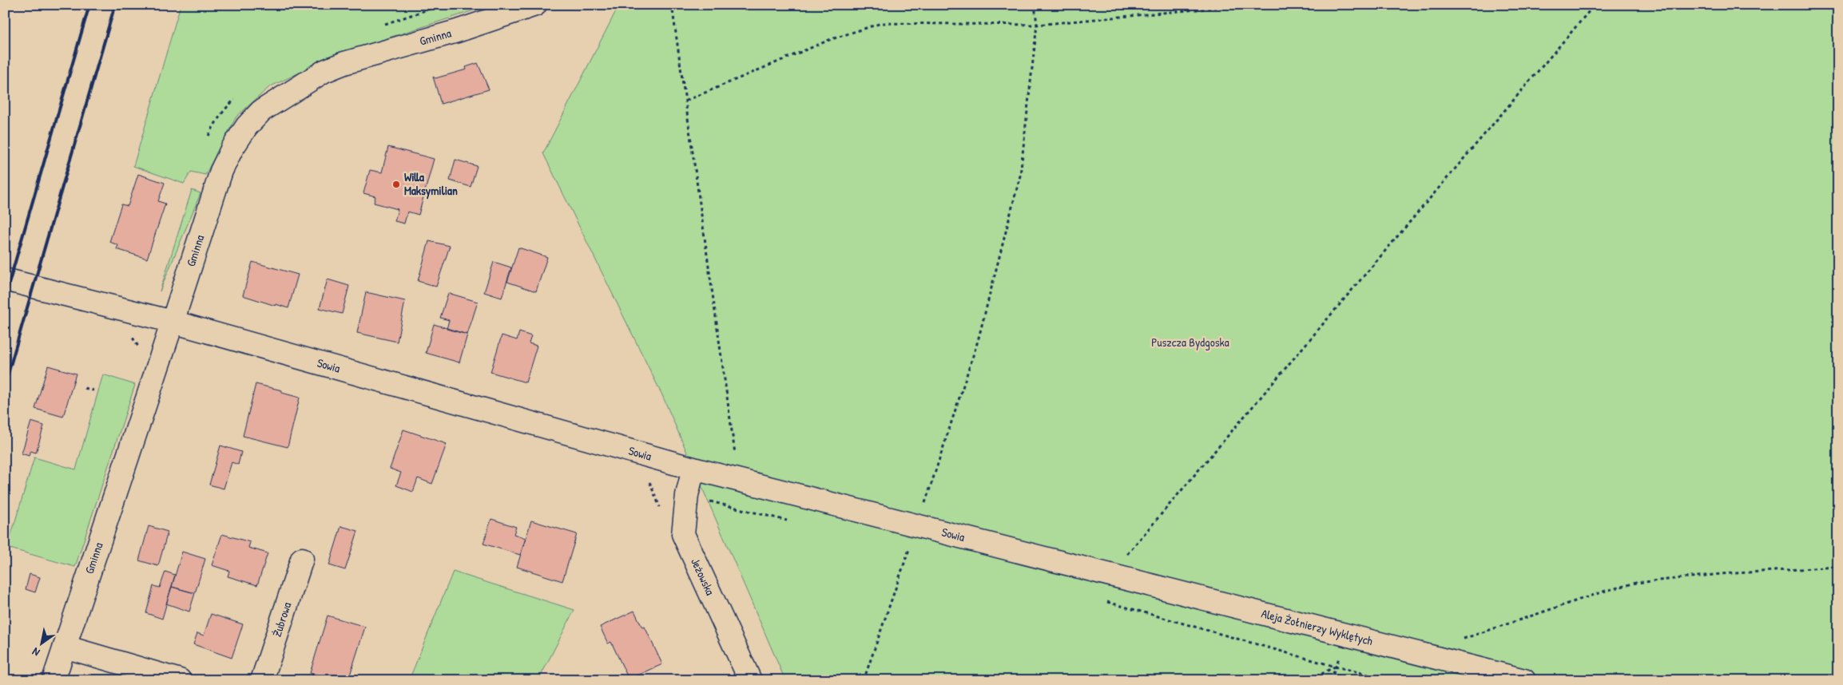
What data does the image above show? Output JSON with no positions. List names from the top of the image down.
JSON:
{
  "streets": {
    "street": [
      "Gminna",
      "Sowia",
      "Jeżowska",
      "Żubrowa",
      "Aleja Żołnierzy Wyklętych"
    ]
  },
  "crossings": [
    ["Gminna", "Sowia"],
    ["Sowia", "Jeżowska"],
    ["Sowia", "Aleja Żołnierzy Wyklętych"]
  ],
  "parks": ["Puszcza Bydgoska"],
  "places": ["Willa Maksymilian"],
  "north": "bottom left"
}
